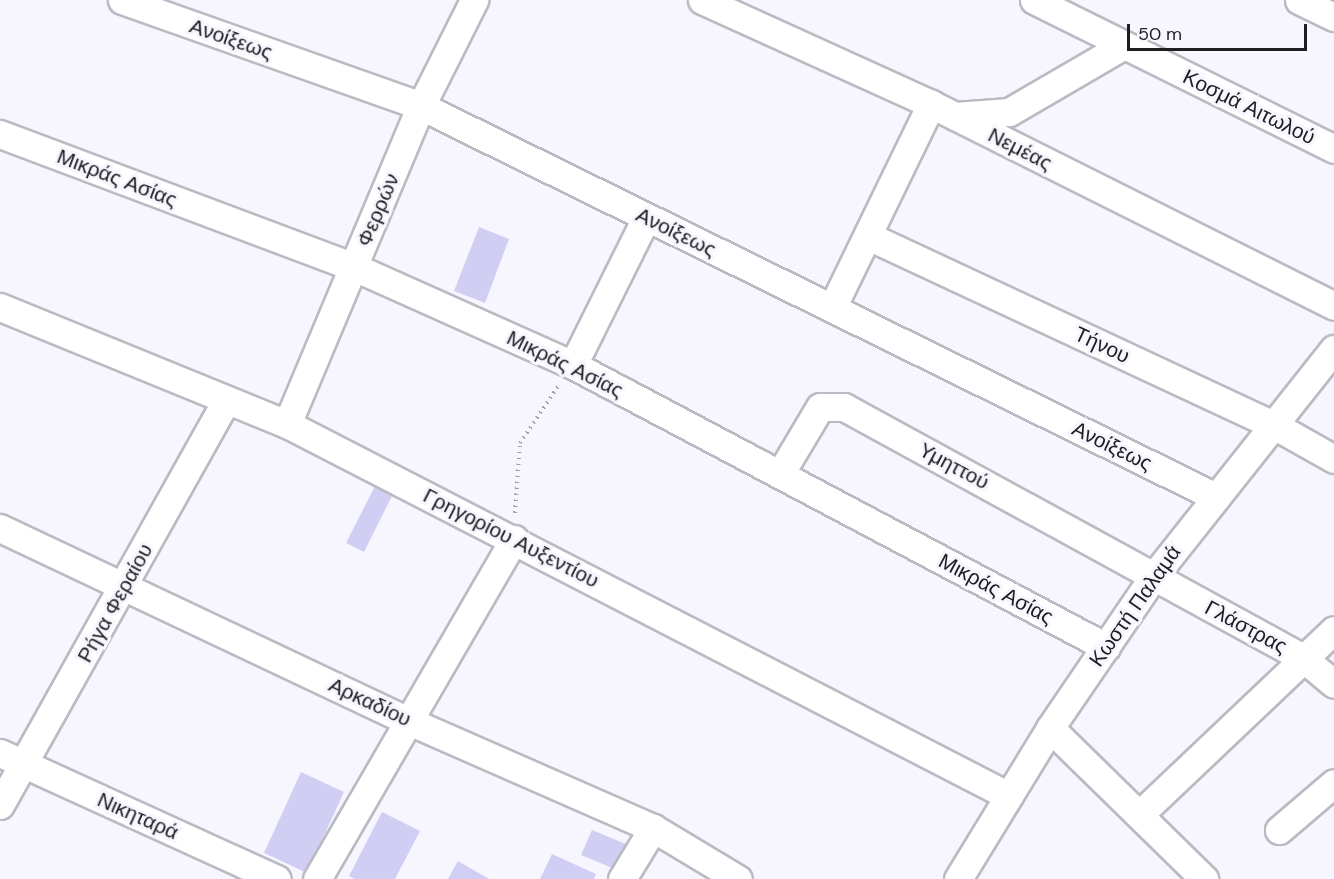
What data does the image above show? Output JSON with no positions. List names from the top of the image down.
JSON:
{
  "streets": {
    "street": [
      "Ανοίξεως",
      "Κοσμά Αιτωλού",
      "Νεμέας",
      "Μικράς Ασίας",
      "Φερρών",
      "Τήνου",
      "Υμηττού",
      "Γρηγορίου Αυξεντίου",
      "Ρήγα Φεραίου",
      "Κωστή Παλαμά",
      "Γλάστρας",
      "Αρκαδίου",
      "Νικηταρά"
    ]
  },
  "crossings": [
    ["Ανοίξεως", "Φερρών"],
    ["Ανοίξεως", "Κωστή Παλαμά"],
    ["Μικράς Ασίας", "Φερρών"],
    ["Μικράς Ασίας", "Υμηττού"],
    ["Μικράς Ασίας", "Κωστή Παλαμά"],
    ["Φερρών", "Γρηγορίου Αυξεντίου"],
    ["Τήνου", "Κωστή Παλαμά"],
    ["Υμηττού", "Κωστή Παλαμά"],
    ["Υμηττού", "Γλάστρας"],
    ["Γρηγορίου Αυξεντίου", "Ρήγα Φεραίου"],
    ["Γρηγορίου Αυξεντίου", "Κωστή Παλαμά"],
    ["Ρήγα Φεραίου", "Αρκαδίου"],
    ["Ρήγα Φεραίου", "Νικηταρά"],
    ["Κωστή Παλαμά", "Γλάστρας"]
  ],
  "scale_bar": "50 m"
}
